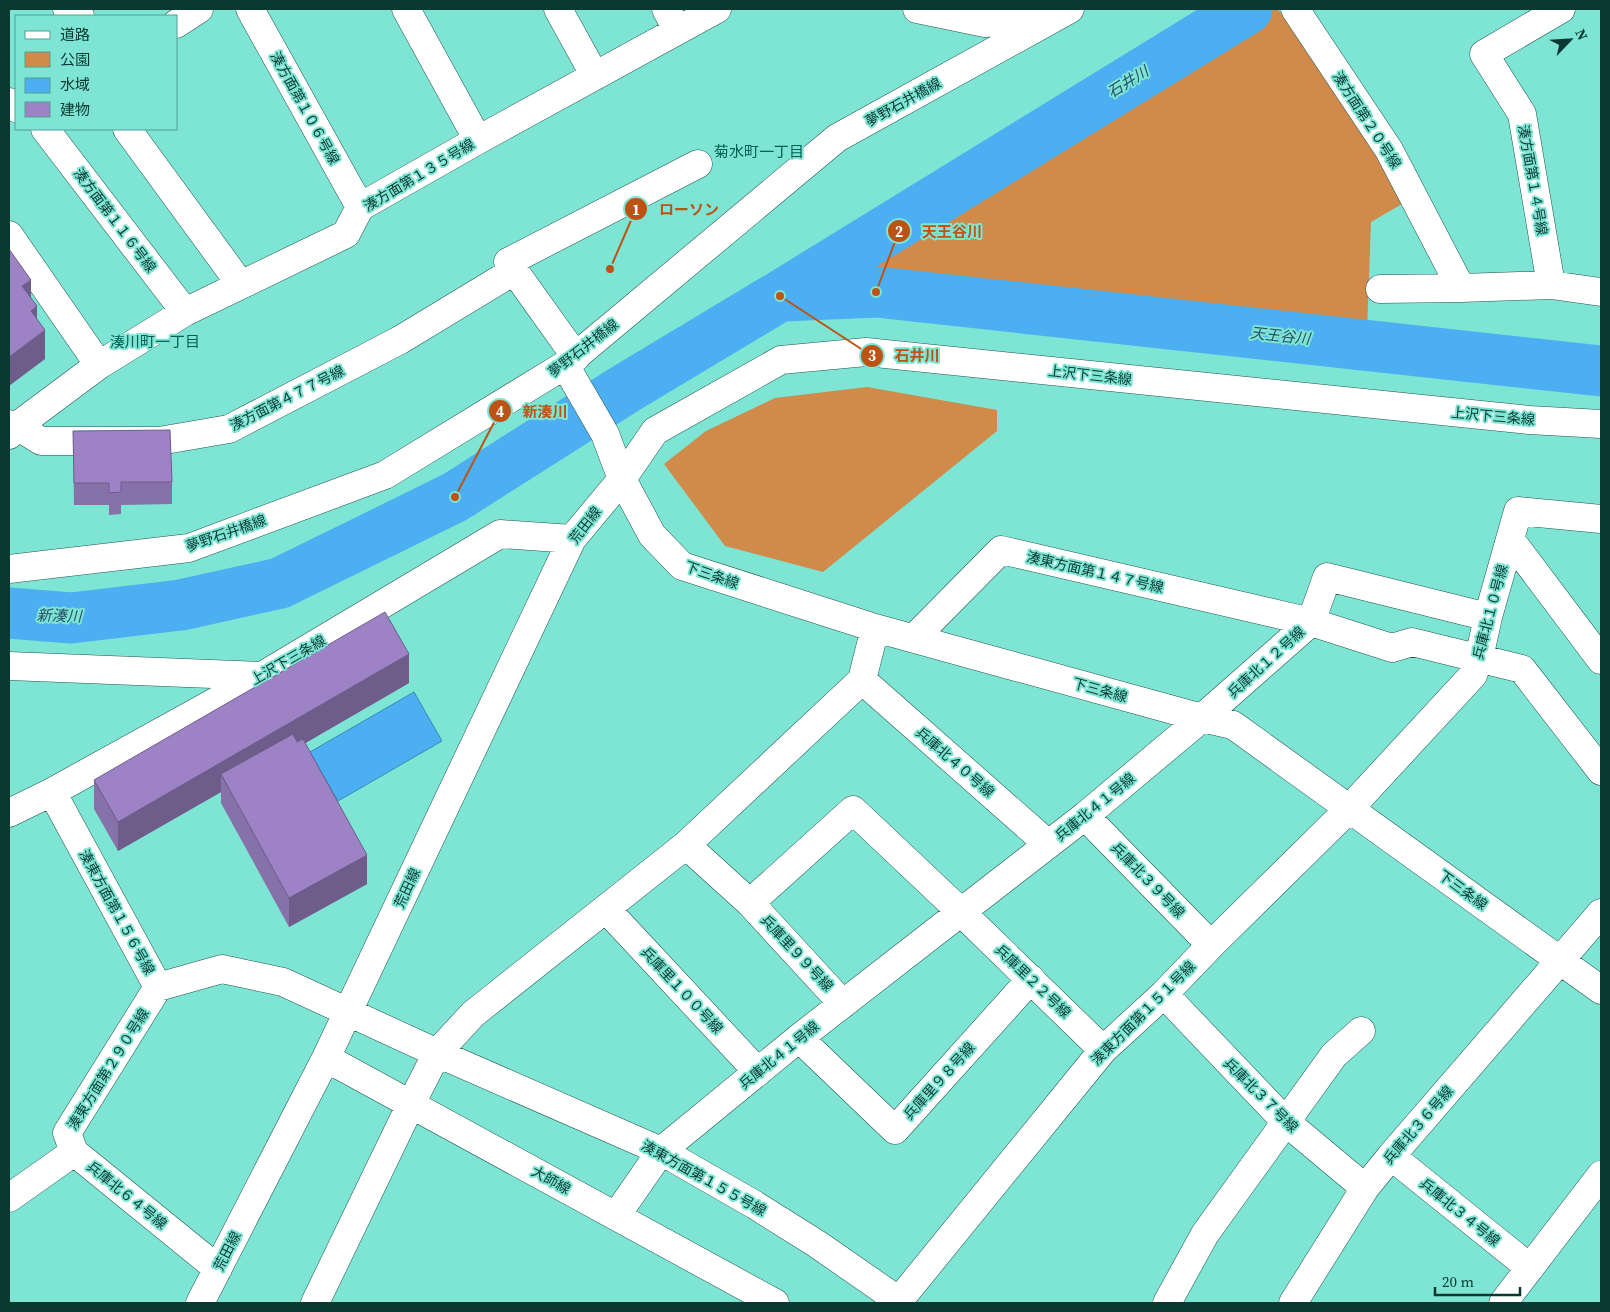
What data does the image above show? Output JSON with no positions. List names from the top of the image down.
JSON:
{
  "streets": {
    "street": [
      "夢野石井橋線",
      "湊方面第１０６号線",
      "湊方面第２０号線",
      "湊方面第１３５号線",
      "湊方面第１４号線",
      "湊方面第１１６号線",
      "上沢下三条線",
      "湊方面第４７７号線",
      "荒田線",
      "湊東方面第１４７号線",
      "下三条線",
      "兵庫北１０号線",
      "兵庫北１２号線",
      "兵庫北４０号線",
      "兵庫北４１号線",
      "兵庫北３９号線",
      "湊東方面第１５６号線",
      "兵庫里９９号線",
      "兵庫里２２号線",
      "兵庫里１００号線",
      "湊東方面第１５１号線",
      "湊東方面第２９０号線",
      "兵庫里９８号線",
      "兵庫北３７号線",
      "兵庫北３６号線",
      "湊東方面第１５５号線",
      "大師線",
      "兵庫北６４号線",
      "兵庫北３４号線"
    ]
  },
  "crossings": [
    ["夢野石井橋線", "下三条線"],
    ["湊方面第１０６号線", "湊方面第１３５号線"],
    ["湊方面第１３５号線", "湊方面第１１６号線"],
    ["湊方面第１３５号線", "湊方面第４７７号線"],
    ["上沢下三条線", "荒田線"],
    ["上沢下三条線", "下三条線"],
    ["上沢下三条線", "湊東方面第１５６号線"],
    ["湊方面第４７７号線", "下三条線"],
    ["荒田線", "下三条線"],
    ["荒田線", "湊東方面第１５６号線"],
    ["荒田線", "大師線"],
    ["荒田線", "兵庫北６４号線"],
    ["湊東方面第１４７号線", "下三条線"],
    ["湊東方面第１４７号線", "兵庫北１２号線"],
    ["下三条線", "兵庫北１０号線"],
    ["下三条線", "兵庫北１２号線"],
    ["下三条線", "兵庫北４１号線"],
    ["下三条線", "湊東方面第１５１号線"],
    ["下三条線", "兵庫北３６号線"],
    ["兵庫北１０号線", "兵庫北１２号線"],
    ["兵庫北１０号線", "湊東方面第１５１号線"],
    ["兵庫北１２号線", "兵庫北４１号線"],
    ["兵庫北４０号線", "兵庫北４１号線"],
    ["兵庫北４１号線", "兵庫北３９号線"],
    ["兵庫北４１号線", "兵庫里９９号線"],
    ["兵庫北４１号線", "兵庫里２２号線"],
    ["兵庫北４１号線", "兵庫里１００号線"],
    ["兵庫北４１号線", "兵庫里９８号線"],
    ["兵庫北４１号線", "湊東方面第１５５号線"],
    ["兵庫北４１号線", "大師線"],
    ["兵庫北３９号線", "湊東方面第１５１号線"],
    ["湊東方面第１５６号線", "湊東方面第２９０号線"],
    ["湊東方面第１５６号線", "湊東方面第１５５号線"],
    ["兵庫里２２号線", "湊東方面第１５１号線"],
    ["兵庫里２２号線", "兵庫里９８号線"],
    ["湊東方面第１５１号線", "兵庫北３７号線"],
    ["湊東方面第１５１号線", "湊東方面第１５５号線"],
    ["湊東方面第２９０号線", "兵庫北６４号線"],
    ["兵庫北３７号線", "兵庫北３６号線"],
    ["兵庫北３６号線", "兵庫北３４号線"]
  ],
  "districts": ["菊水町一丁目", "湊川町一丁目"],
  "water": ["石井川", "天王谷川", "新湊川"],
  "places": [
    "ローソン",
    "天王谷川",
    "石井川",
    "新湊川"
  ],
  "legend": [
    "道路",
    "公園",
    "水域",
    "建物"
  ],
  "scale_bar": "20 m",
  "north": "top right"
}
